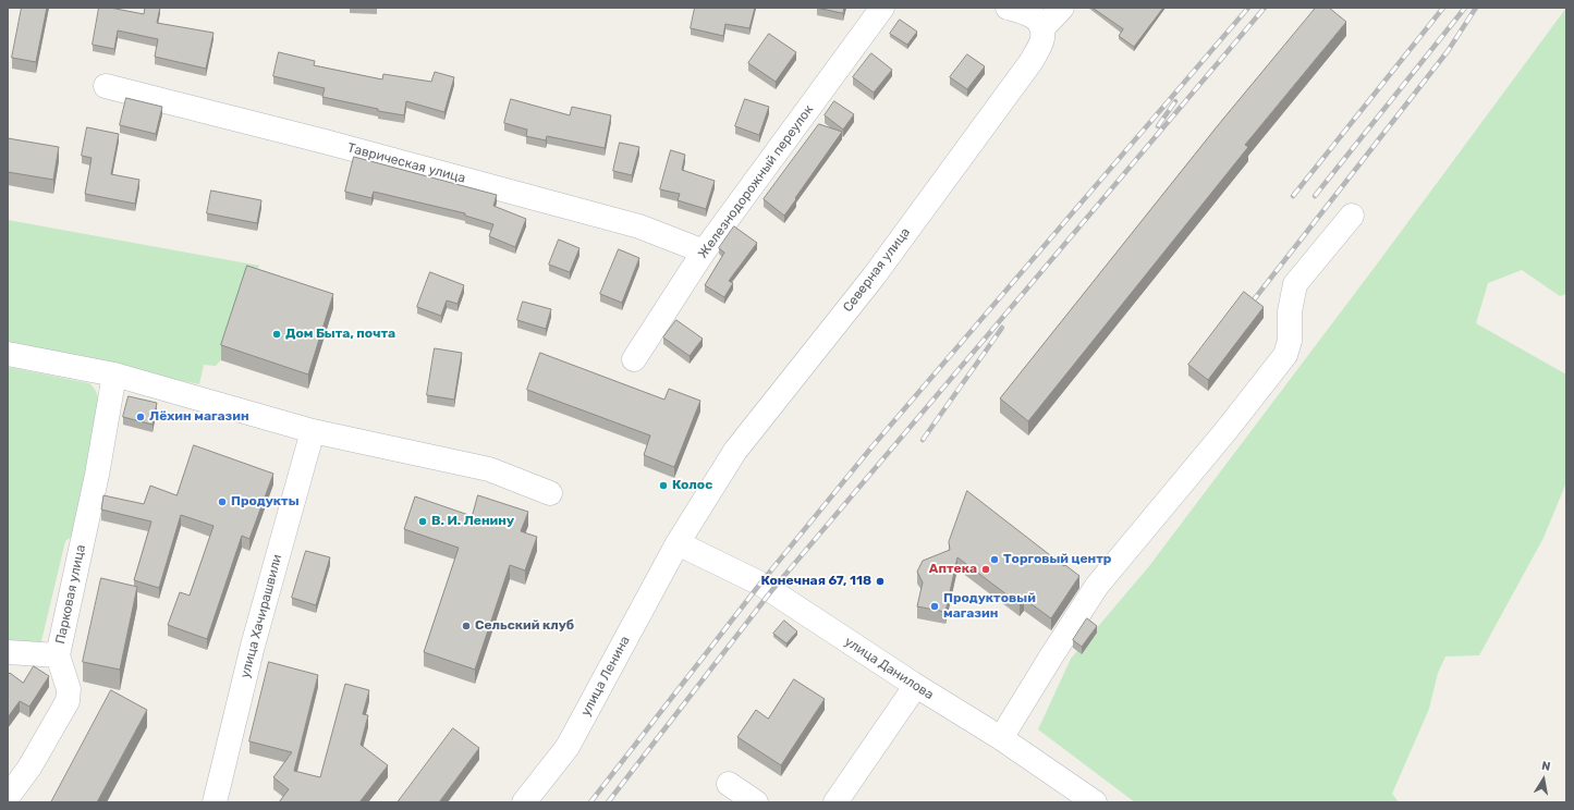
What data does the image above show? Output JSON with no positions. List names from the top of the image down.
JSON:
{
  "streets": {
    "street": [
      "Таврическая улица",
      "Железнодорожный переулок",
      "Северная улица",
      "Парковая улица",
      "улица Хачирашвили",
      "улица Данилова",
      "улица Ленина"
    ]
  },
  "crossings": [
    ["Таврическая улица", "Железнодорожный переулок"],
    ["Северная улица", "улица Данилова"],
    ["Северная улица", "улица Ленина"],
    ["улица Данилова", "улица Ленина"]
  ],
  "places": [
    "Дом Быта, почта",
    "Лёхин магазин",
    "Колос",
    "Продукты",
    "В. И. Ленину",
    "Торговый центр",
    "Аптека",
    "Конечная 67, 118",
    "Продуктовый магазин",
    "Сельский клуб"
  ],
  "north": "top"
}
